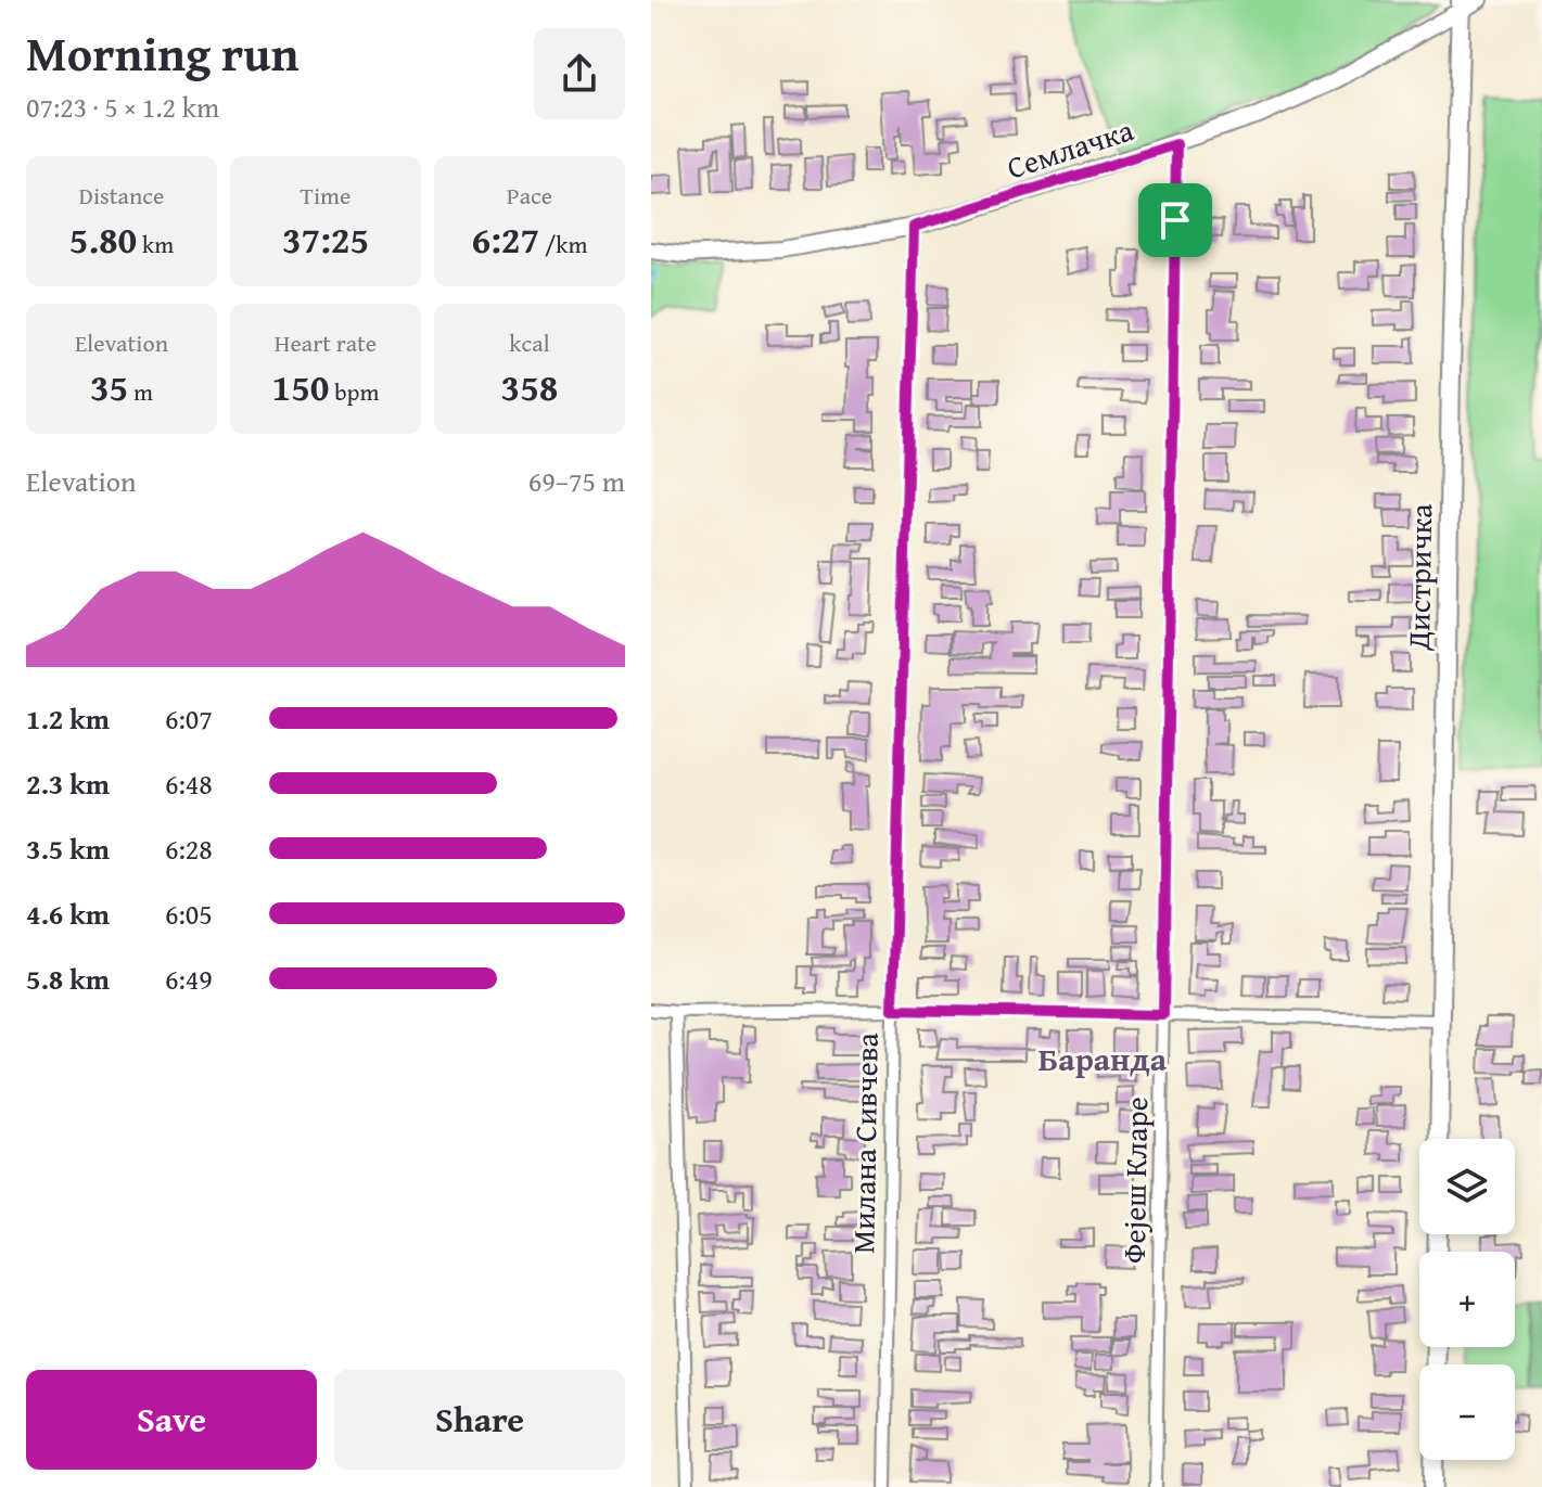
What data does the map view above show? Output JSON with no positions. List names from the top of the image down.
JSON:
{
  "streets": {
    "main road": ["Семлачка", "Дистричка"],
    "street": ["Милана Сивчева", "Фејеш Кларе"]
  },
  "crossings": [
    ["Семлачка", "Дистричка"],
    ["Семлачка", "Милана Сивчева"],
    ["Семлачка", "Фејеш Кларе"]
  ],
  "districts": ["Баранда"],
  "page": {
    "heading": ["Morning run", "07:23 · 5 × 1.2 km"],
    "stats": [
      ["Distance", "5.80 km"],
      ["Time", "37:25"],
      ["Pace", "6:27 /km"],
      ["Elevation", "35 m"],
      ["Heart rate", "150 bpm"],
      ["kcal", "358"]
    ],
    "chart": ["Elevation", "69–75 m"],
    "list": [
      {
        "name": "1.2 km",
        "note": "6:07"
      },
      {
        "name": "2.3 km",
        "note": "6:48"
      },
      {
        "name": "3.5 km",
        "note": "6:28"
      },
      {
        "name": "4.6 km",
        "note": "6:05"
      },
      {
        "name": "5.8 km",
        "note": "6:49"
      }
    ],
    "map_buttons": ["+", "−"],
    "buttons": ["Save", "Share"]
  }
}
